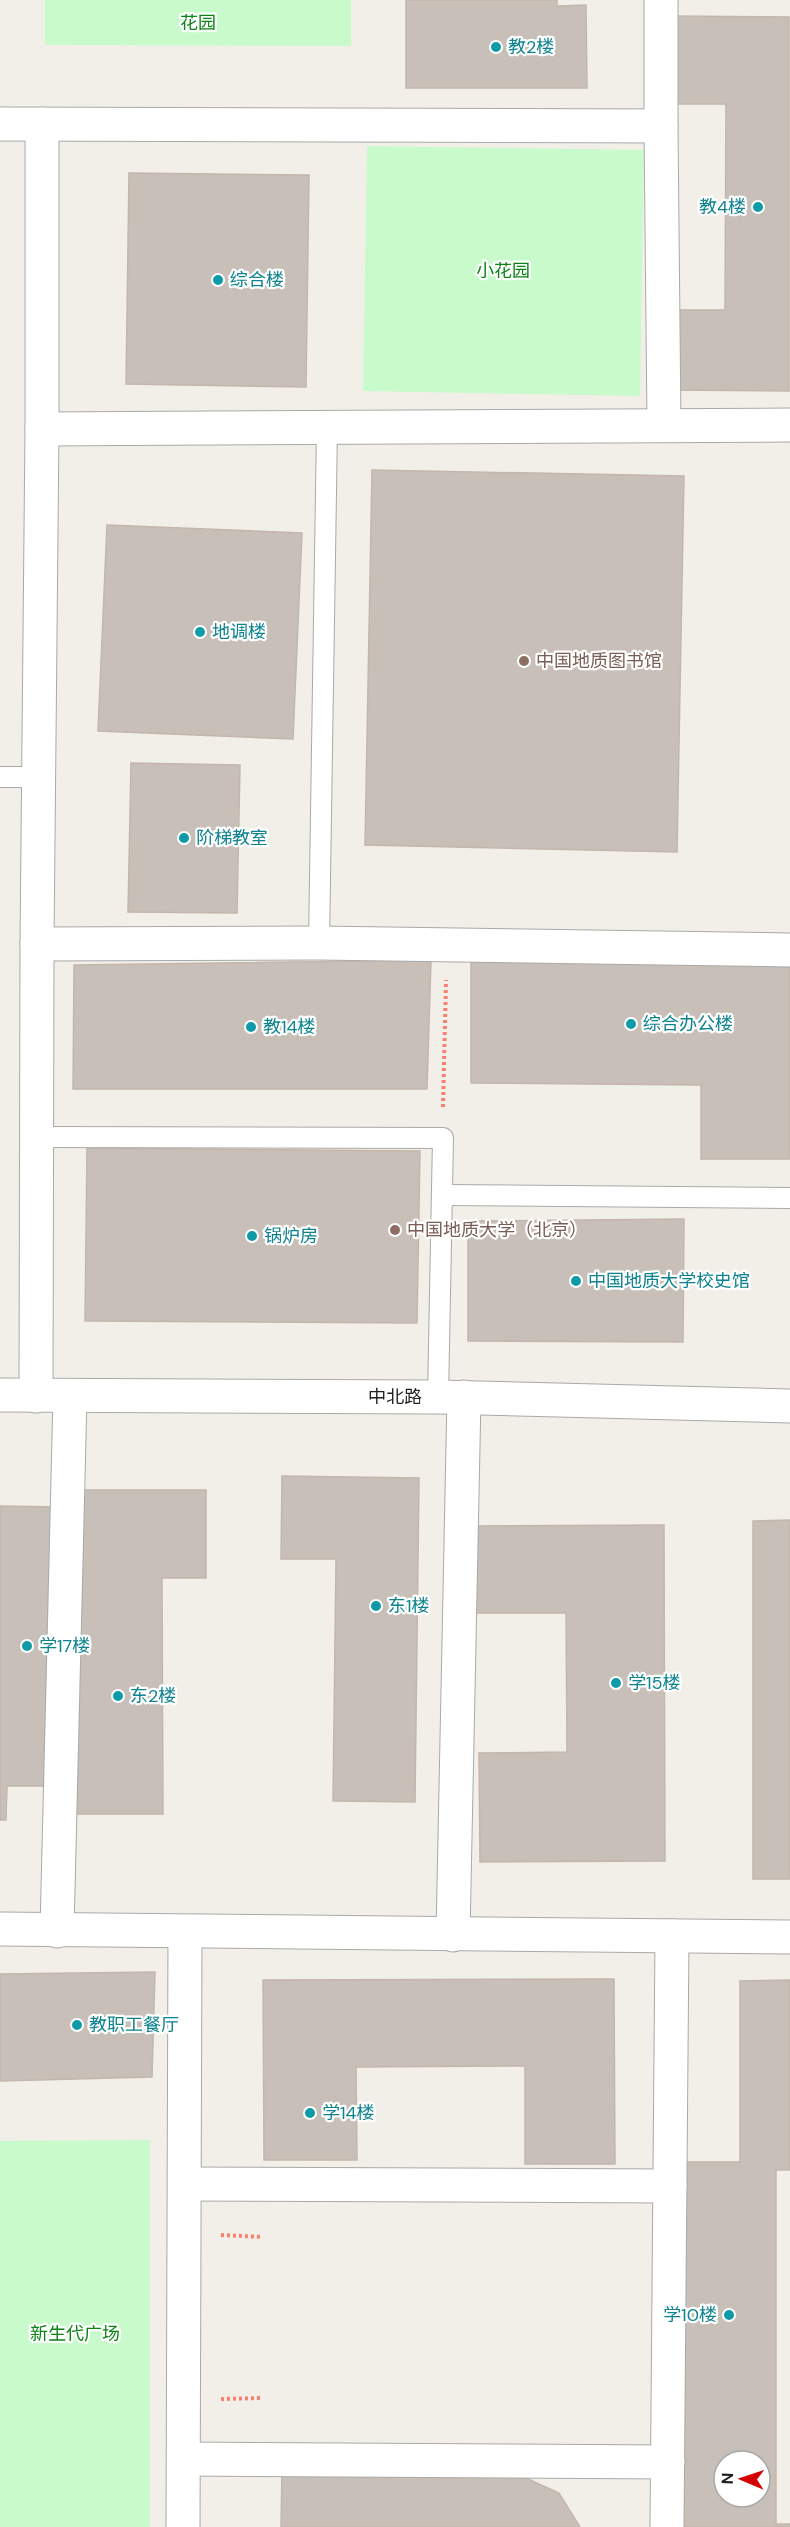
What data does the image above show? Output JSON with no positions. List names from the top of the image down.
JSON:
{
  "streets": {
    "street": ["中北路"]
  },
  "parks": ["花园", "小花园", "新生代广场"],
  "places": [
    "教2楼",
    "教4楼",
    "综合楼",
    "地调楼",
    "中国地质图书馆",
    "阶梯教室",
    "综合办公楼",
    "教14楼",
    "中国地质大学（北京）",
    "锅炉房",
    "中国地质大学校史馆",
    "东1楼",
    "学17楼",
    "学15楼",
    "东2楼",
    "教职工餐厅",
    "学14楼",
    "学10楼"
  ],
  "north": "left"
}
